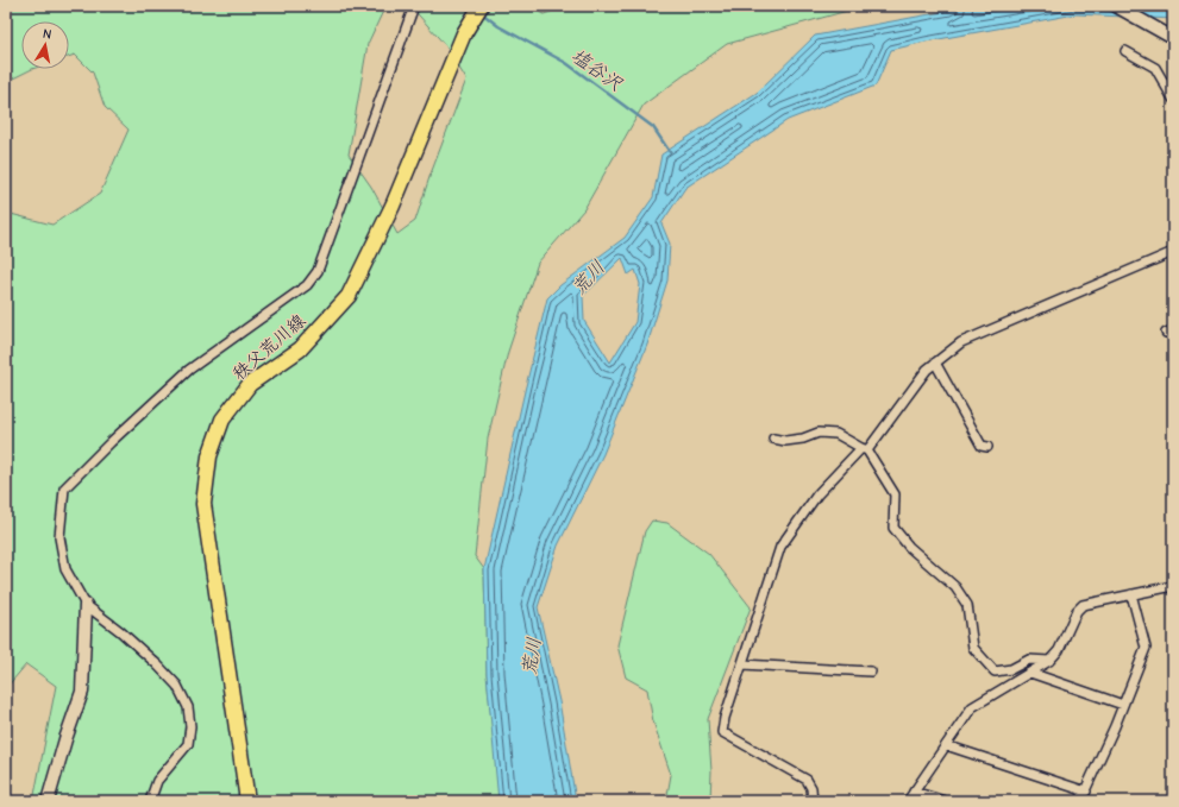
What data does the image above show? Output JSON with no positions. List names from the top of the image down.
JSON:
{
  "streets": {
    "main road": ["秩父荒川線"]
  },
  "water": ["塩谷沢", "荒川"],
  "north": "top"
}
